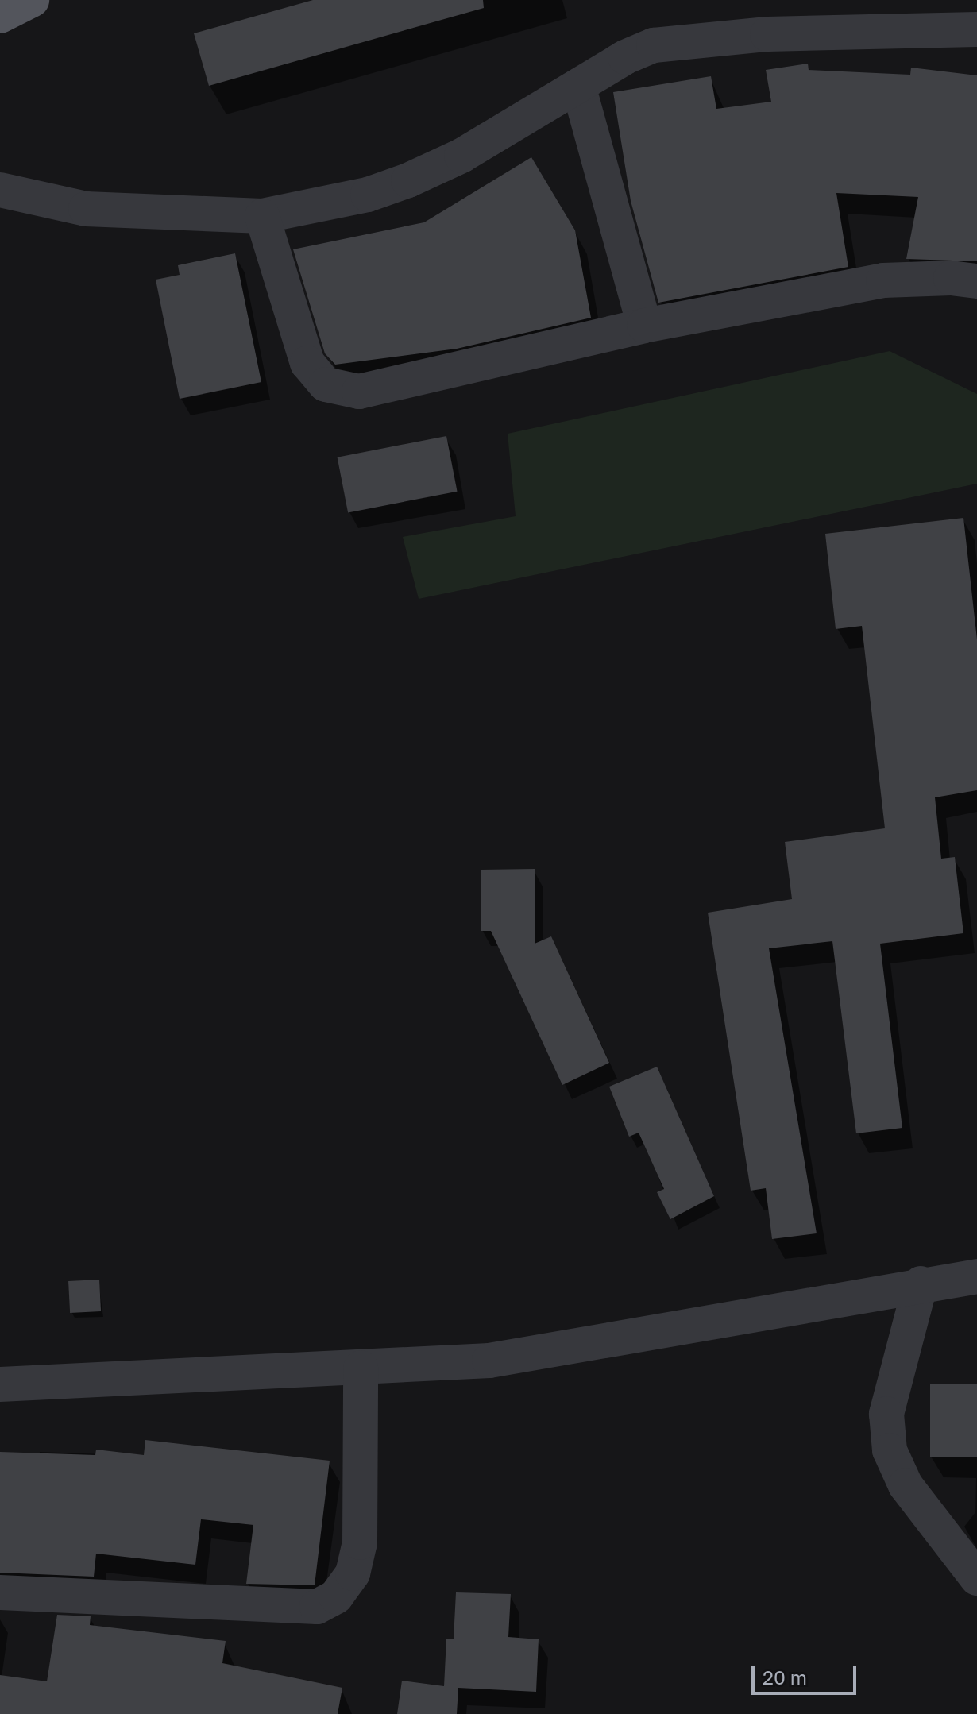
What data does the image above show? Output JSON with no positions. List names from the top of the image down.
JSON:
{
  "scale_bar": "20 m"
}
